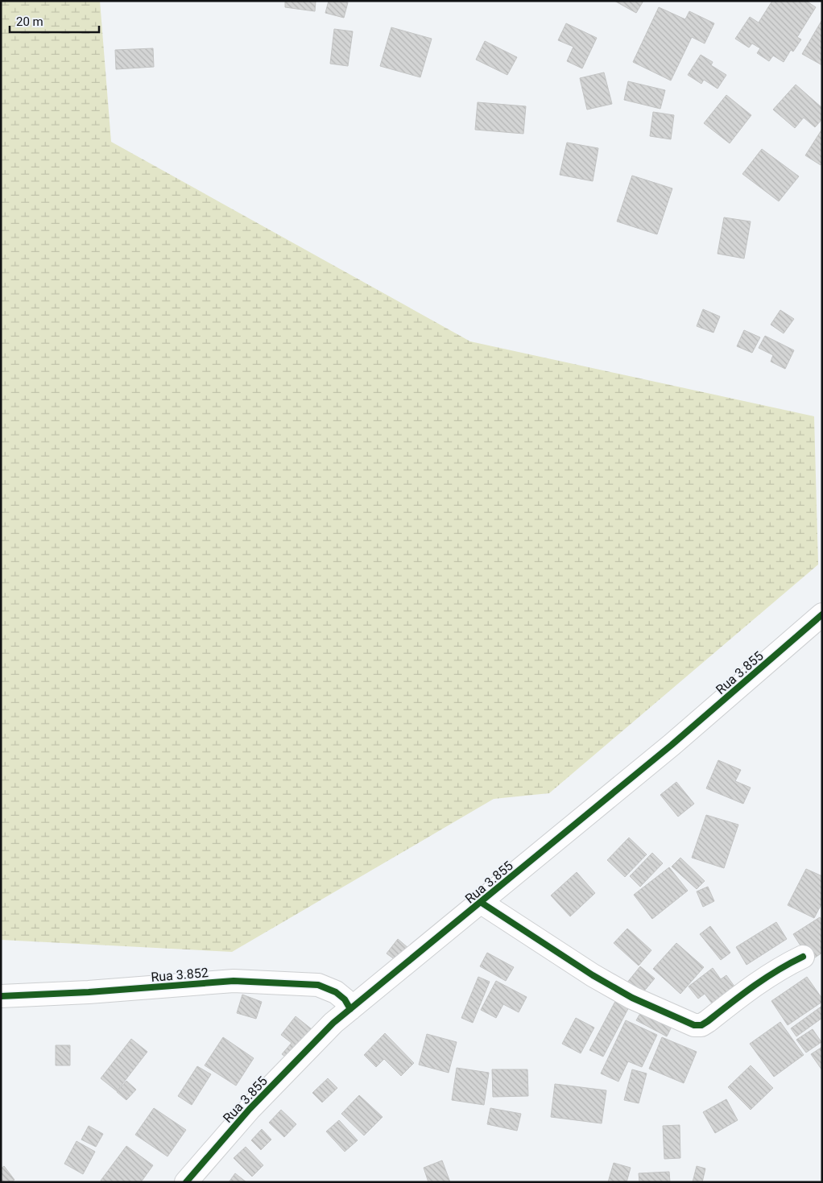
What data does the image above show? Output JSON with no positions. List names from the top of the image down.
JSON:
{
  "streets": {
    "street": ["Rua 3.855", "Rua 3.852"]
  },
  "crossings": [
    ["Rua 3.855", "Rua 3.852"]
  ],
  "scale_bar": "20 m"
}
